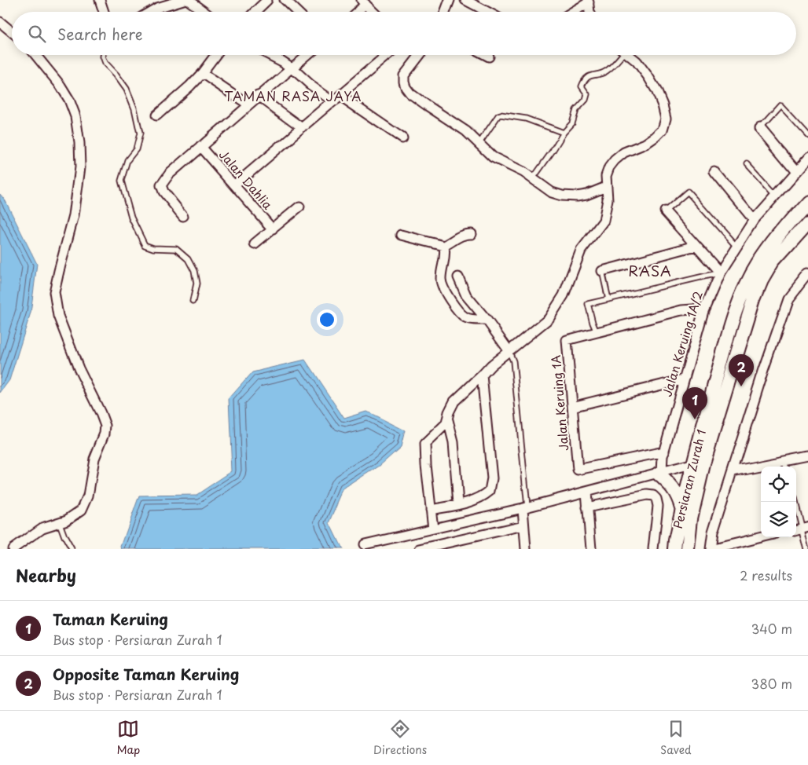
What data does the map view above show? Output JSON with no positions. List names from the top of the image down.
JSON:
{
  "streets": {
    "main road": ["Persiaran Zurah 1"],
    "street": ["Jalan Dahlia", "Jalan Keruing 1A/2", "Jalan Keruing 1A"]
  },
  "crossings": [
    ["Jalan Keruing 1A/2", "Jalan Keruing 1A"]
  ],
  "districts": ["TAMAN RASA JAYA", "RASA"],
  "page": {
    "search": "Search here",
    "pins": ["2", "1"],
    "heading": ["Nearby", "2 results"],
    "list": [
      {
        "mark": "1",
        "name": "Taman Keruing",
        "note": "Bus stop · Persiaran Zurah 1",
        "value": "340 m"
      },
      {
        "mark": "2",
        "name": "Opposite Taman Keruing",
        "note": "Bus stop · Persiaran Zurah 1",
        "value": "380 m"
      }
    ],
    "nav": ["Map", "Directions", "Saved"]
  }
}
